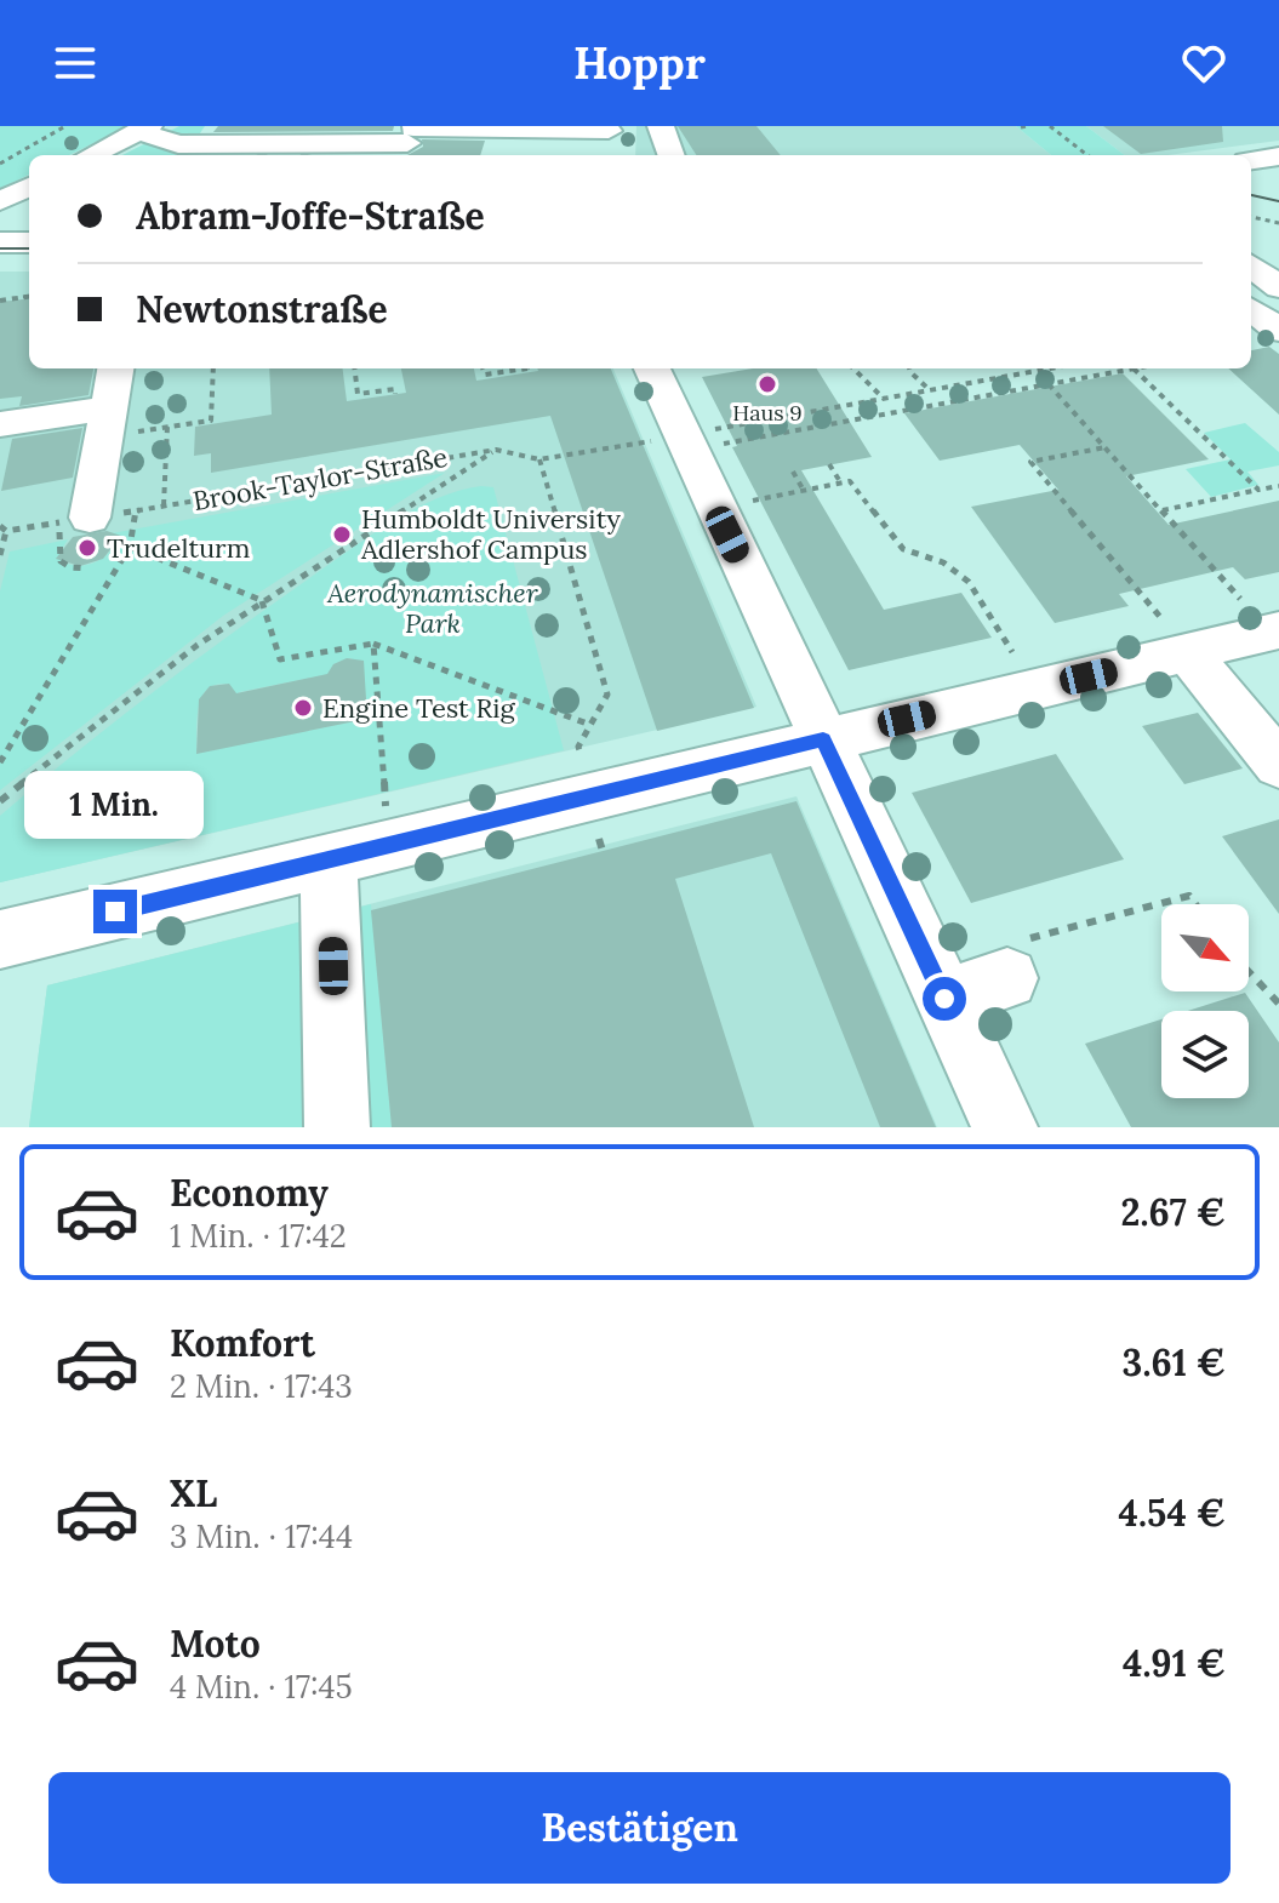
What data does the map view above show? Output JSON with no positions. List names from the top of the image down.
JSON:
{
  "streets": {
    "path": ["Brook-Taylor-Straße"]
  },
  "parks": ["Aerodynamischer Park"],
  "places": [
    "Haus 9",
    "Humboldt University Adlershof Campus",
    "Trudelturm",
    "Engine Test Rig"
  ],
  "north": "bottom right",
  "page": {
    "header": "Hoppr",
    "banner": ["Abram-Joffe-Straße", "Newtonstraße"],
    "bubble": "1 Min.",
    "list": [
      {
        "name": "Economy",
        "note": "1 Min. · 17:42",
        "value": "2.67 €"
      },
      {
        "name": "Komfort",
        "note": "2 Min. · 17:43",
        "value": "3.61 €"
      },
      {
        "name": "XL",
        "note": "3 Min. · 17:44",
        "value": "4.54 €"
      },
      {
        "name": "Moto",
        "note": "4 Min. · 17:45",
        "value": "4.91 €"
      }
    ],
    "buttons": "Bestätigen"
  }
}
